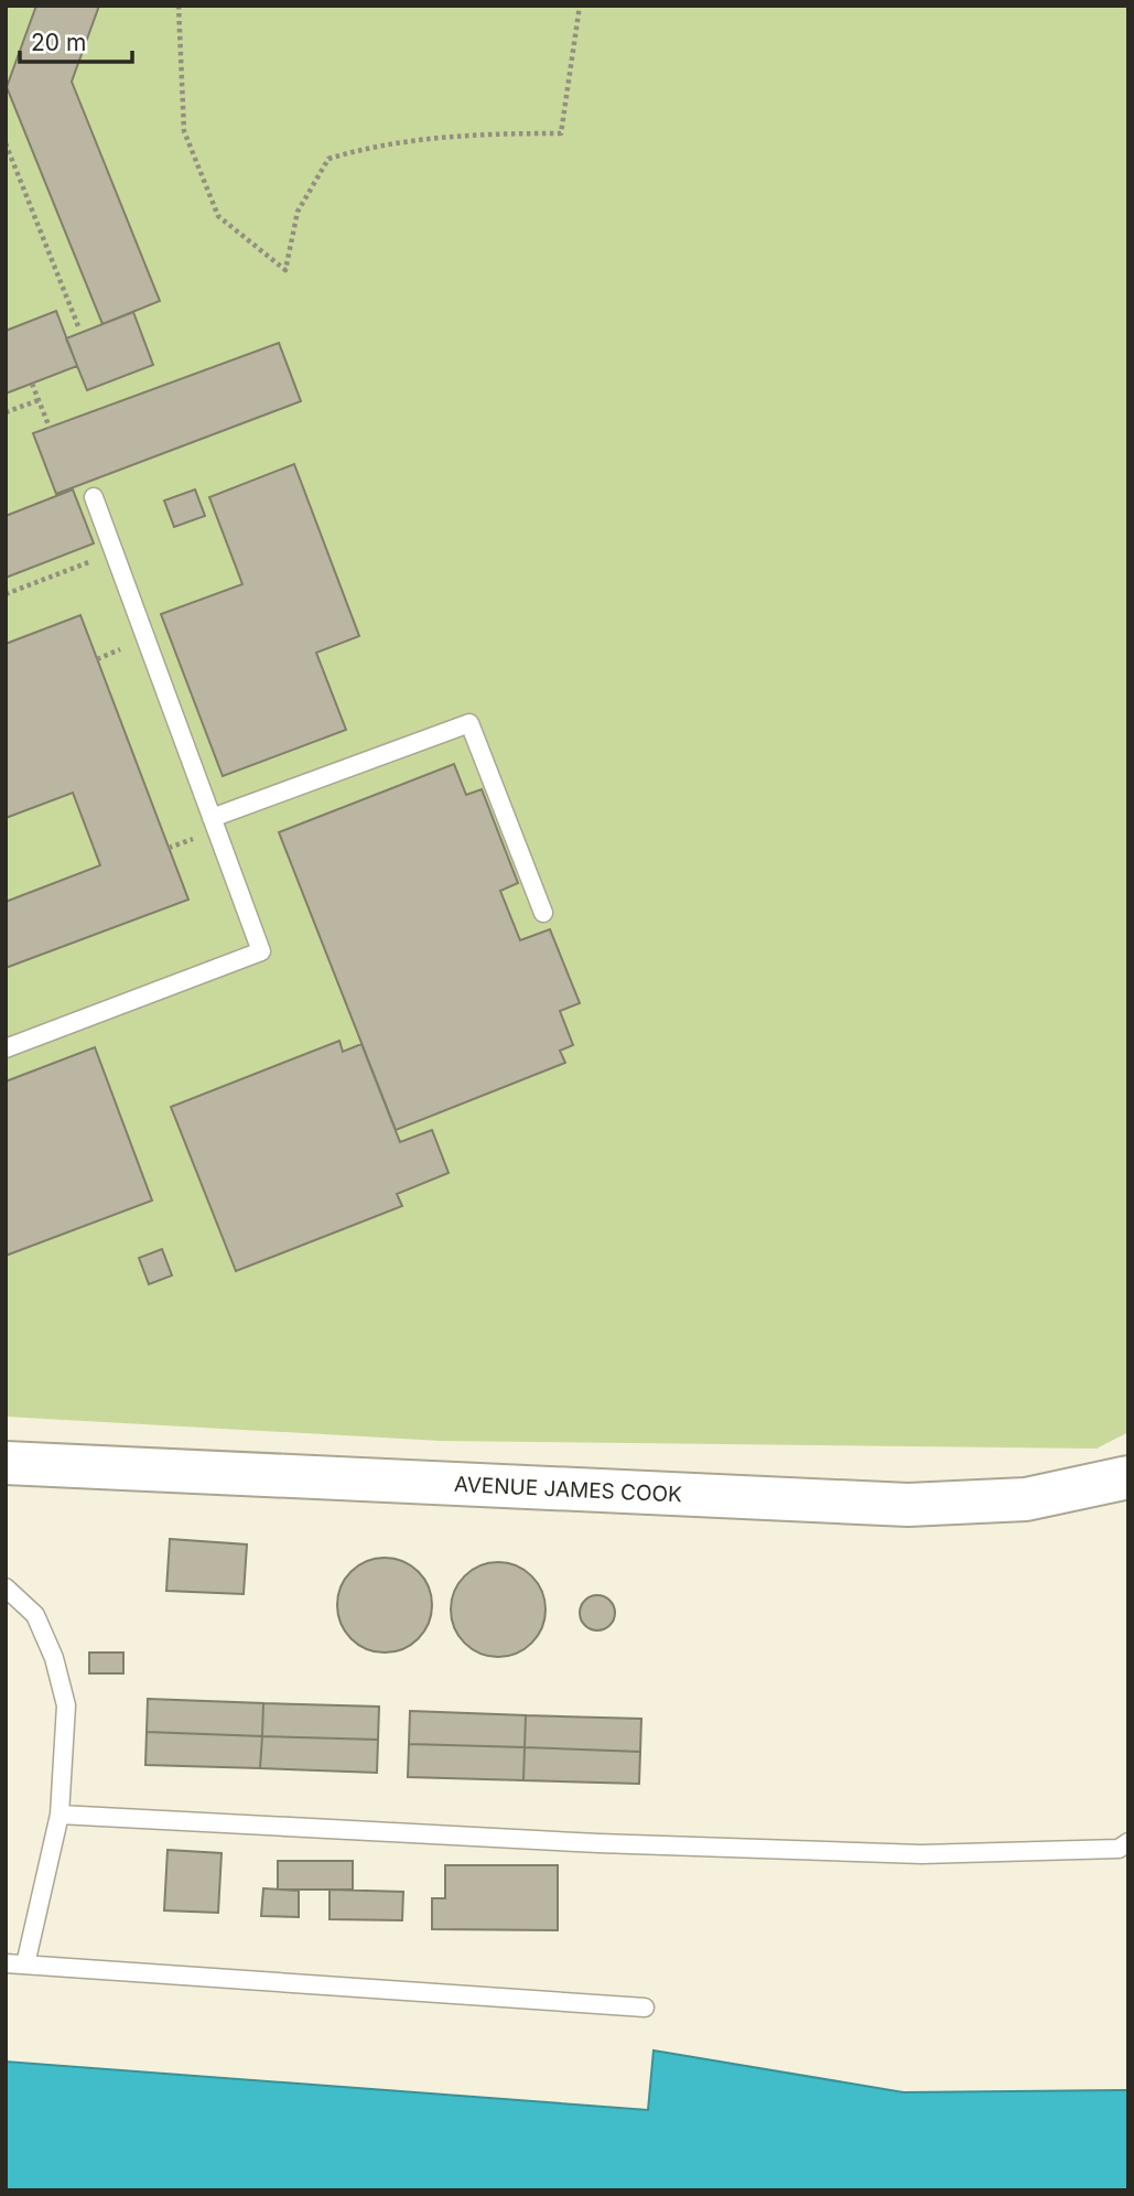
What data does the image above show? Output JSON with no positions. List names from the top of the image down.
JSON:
{
  "streets": {
    "main road": ["AVENUE JAMES COOK"]
  },
  "scale_bar": "20 m"
}
